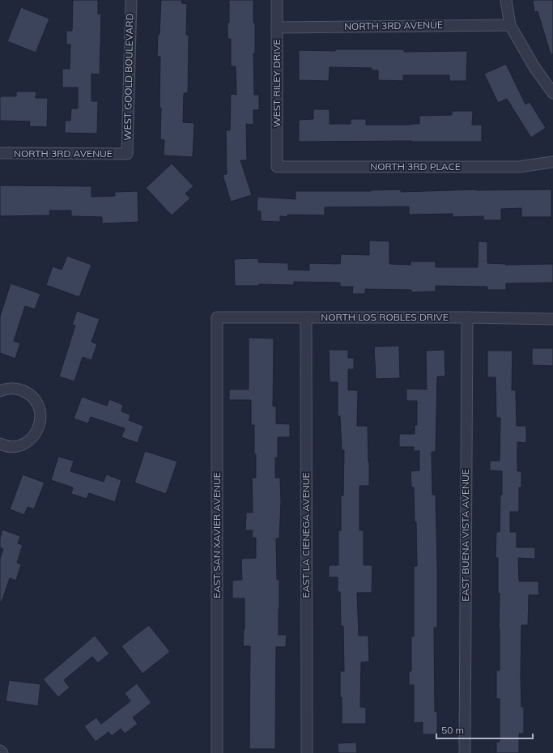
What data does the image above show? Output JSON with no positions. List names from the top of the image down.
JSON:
{
  "streets": {
    "street": [
      "NORTH 3RD AVENUE",
      "WEST GOOLD BOULEVARD",
      "WEST RILEY DRIVE",
      "NORTH 3RD PLACE",
      "NORTH LOS ROBLES DRIVE",
      "EAST SAN XAVIER AVENUE",
      "EAST LA CIENEGA AVENUE",
      "EAST BUENA VISTA AVENUE"
    ]
  },
  "crossings": [
    ["NORTH 3RD AVENUE", "WEST GOOLD BOULEVARD"],
    ["NORTH 3RD AVENUE", "WEST RILEY DRIVE"],
    ["WEST RILEY DRIVE", "NORTH 3RD PLACE"],
    ["NORTH LOS ROBLES DRIVE", "EAST SAN XAVIER AVENUE"],
    ["NORTH LOS ROBLES DRIVE", "EAST LA CIENEGA AVENUE"],
    ["NORTH LOS ROBLES DRIVE", "EAST BUENA VISTA AVENUE"]
  ],
  "scale_bar": "50 m"
}
